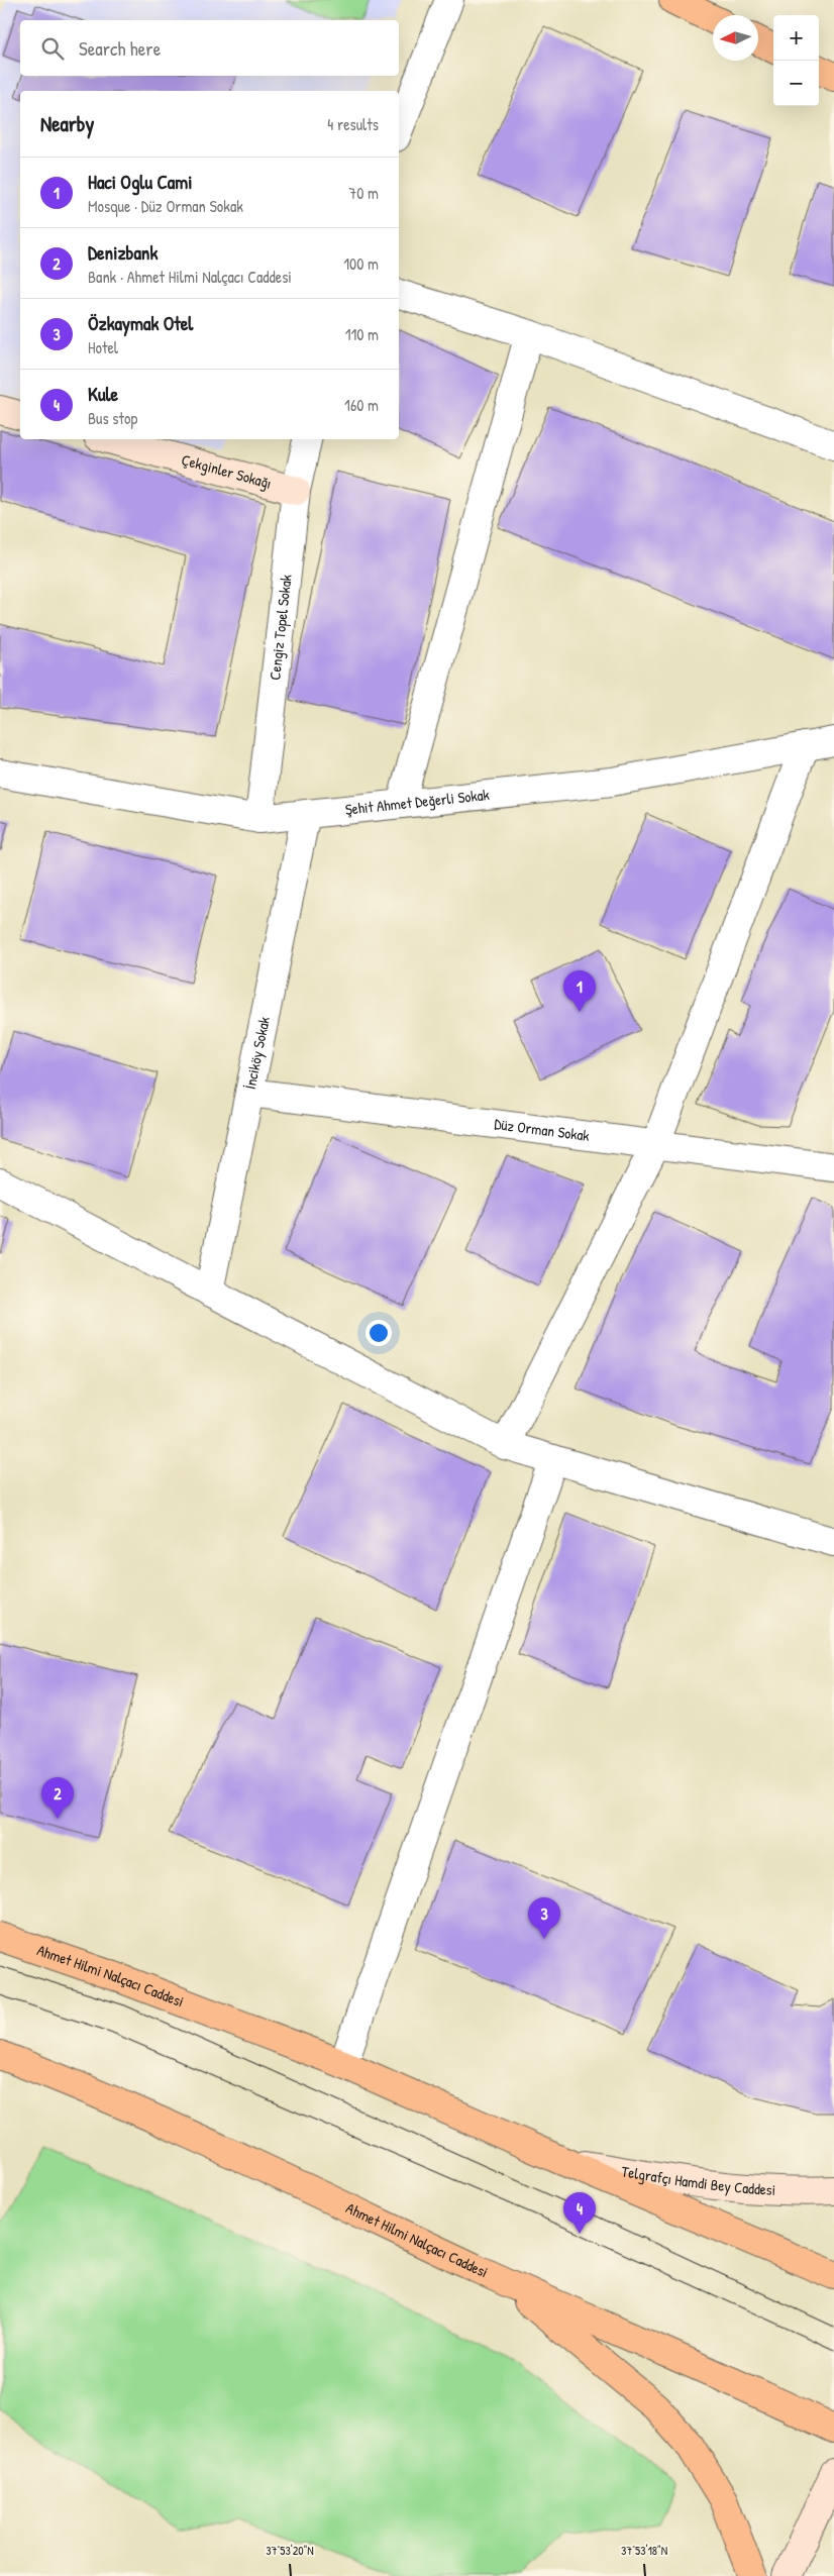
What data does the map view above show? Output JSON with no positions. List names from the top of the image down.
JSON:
{
  "streets": {
    "main road": ["Çekginler Sokağı", "Ahmet Hilmi Nalçacı Caddesi", "Telgrafçı Hamdi Bey Caddesi"],
    "street": [
      "Cengiz Topel Sokak",
      "Şehit Ahmet Değerli Sokak",
      "İnciköy Sokak",
      "Düz Orman Sokak"
    ]
  },
  "crossings": [
    ["Çekginler Sokağı", "Cengiz Topel Sokak"],
    ["Cengiz Topel Sokak", "Şehit Ahmet Değerli Sokak"],
    ["Şehit Ahmet Değerli Sokak", "İnciköy Sokak"],
    ["İnciköy Sokak", "Düz Orman Sokak"],
    ["Ahmet Hilmi Nalçacı Caddesi", "Telgrafçı Hamdi Bey Caddesi"]
  ],
  "north": "left",
  "page": {
    "map_buttons": ["+", "−"],
    "search": "Search here",
    "heading": ["Nearby", "4 results"],
    "list": [
      {
        "mark": "1",
        "name": "Haci Oglu Cami",
        "note": "Mosque · Düz Orman Sokak",
        "value": "70 m"
      },
      {
        "mark": "2",
        "name": "Denizbank",
        "note": "Bank · Ahmet Hilmi Nalçacı Caddesi",
        "value": "100 m"
      },
      {
        "mark": "3",
        "name": "Özkaymak Otel",
        "note": "Hotel",
        "value": "110 m"
      },
      {
        "mark": "4",
        "name": "Kule",
        "note": "Bus stop",
        "value": "160 m"
      }
    ],
    "pins": [
      "1",
      "2",
      "3",
      "4"
    ]
  },
  "coordinates": ["37°53'20\"N", "37°53'18\"N"]
}
